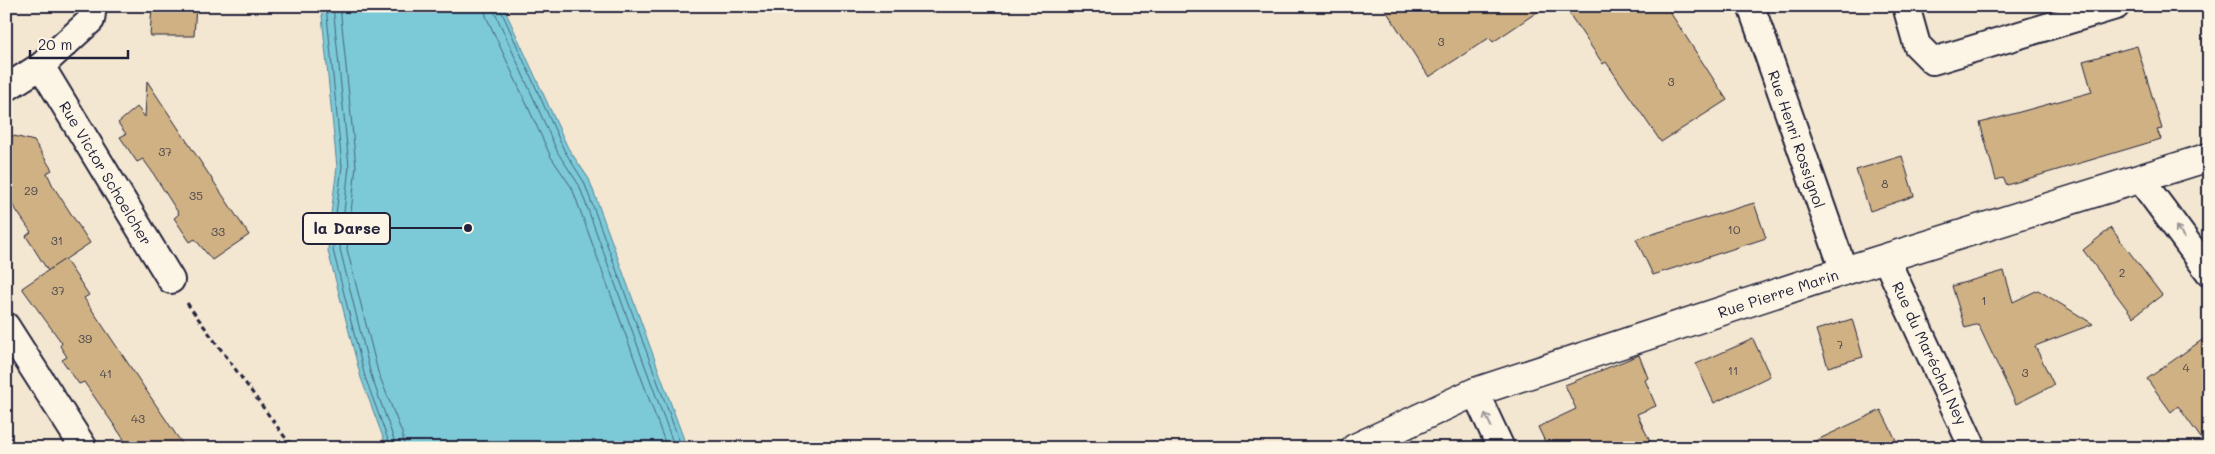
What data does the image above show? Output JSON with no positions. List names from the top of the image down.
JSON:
{
  "streets": {
    "street": [
      "Rue Henri Rossignol",
      "Rue Victor Schoelcher",
      "Rue Pierre Marin",
      "Rue du Maréchal Ney"
    ]
  },
  "crossings": [
    ["Rue Henri Rossignol", "Rue Pierre Marin"],
    ["Rue Pierre Marin", "Rue du Maréchal Ney"]
  ],
  "places": ["la Darse"],
  "house_numbers": [
    "3",
    "3",
    "37",
    "8",
    "29",
    "35",
    "10",
    "33",
    "31",
    "2",
    "37",
    "1",
    "39",
    "7",
    "4",
    "11",
    "3",
    "41",
    "43"
  ],
  "scale_bar": "20 m"
}
